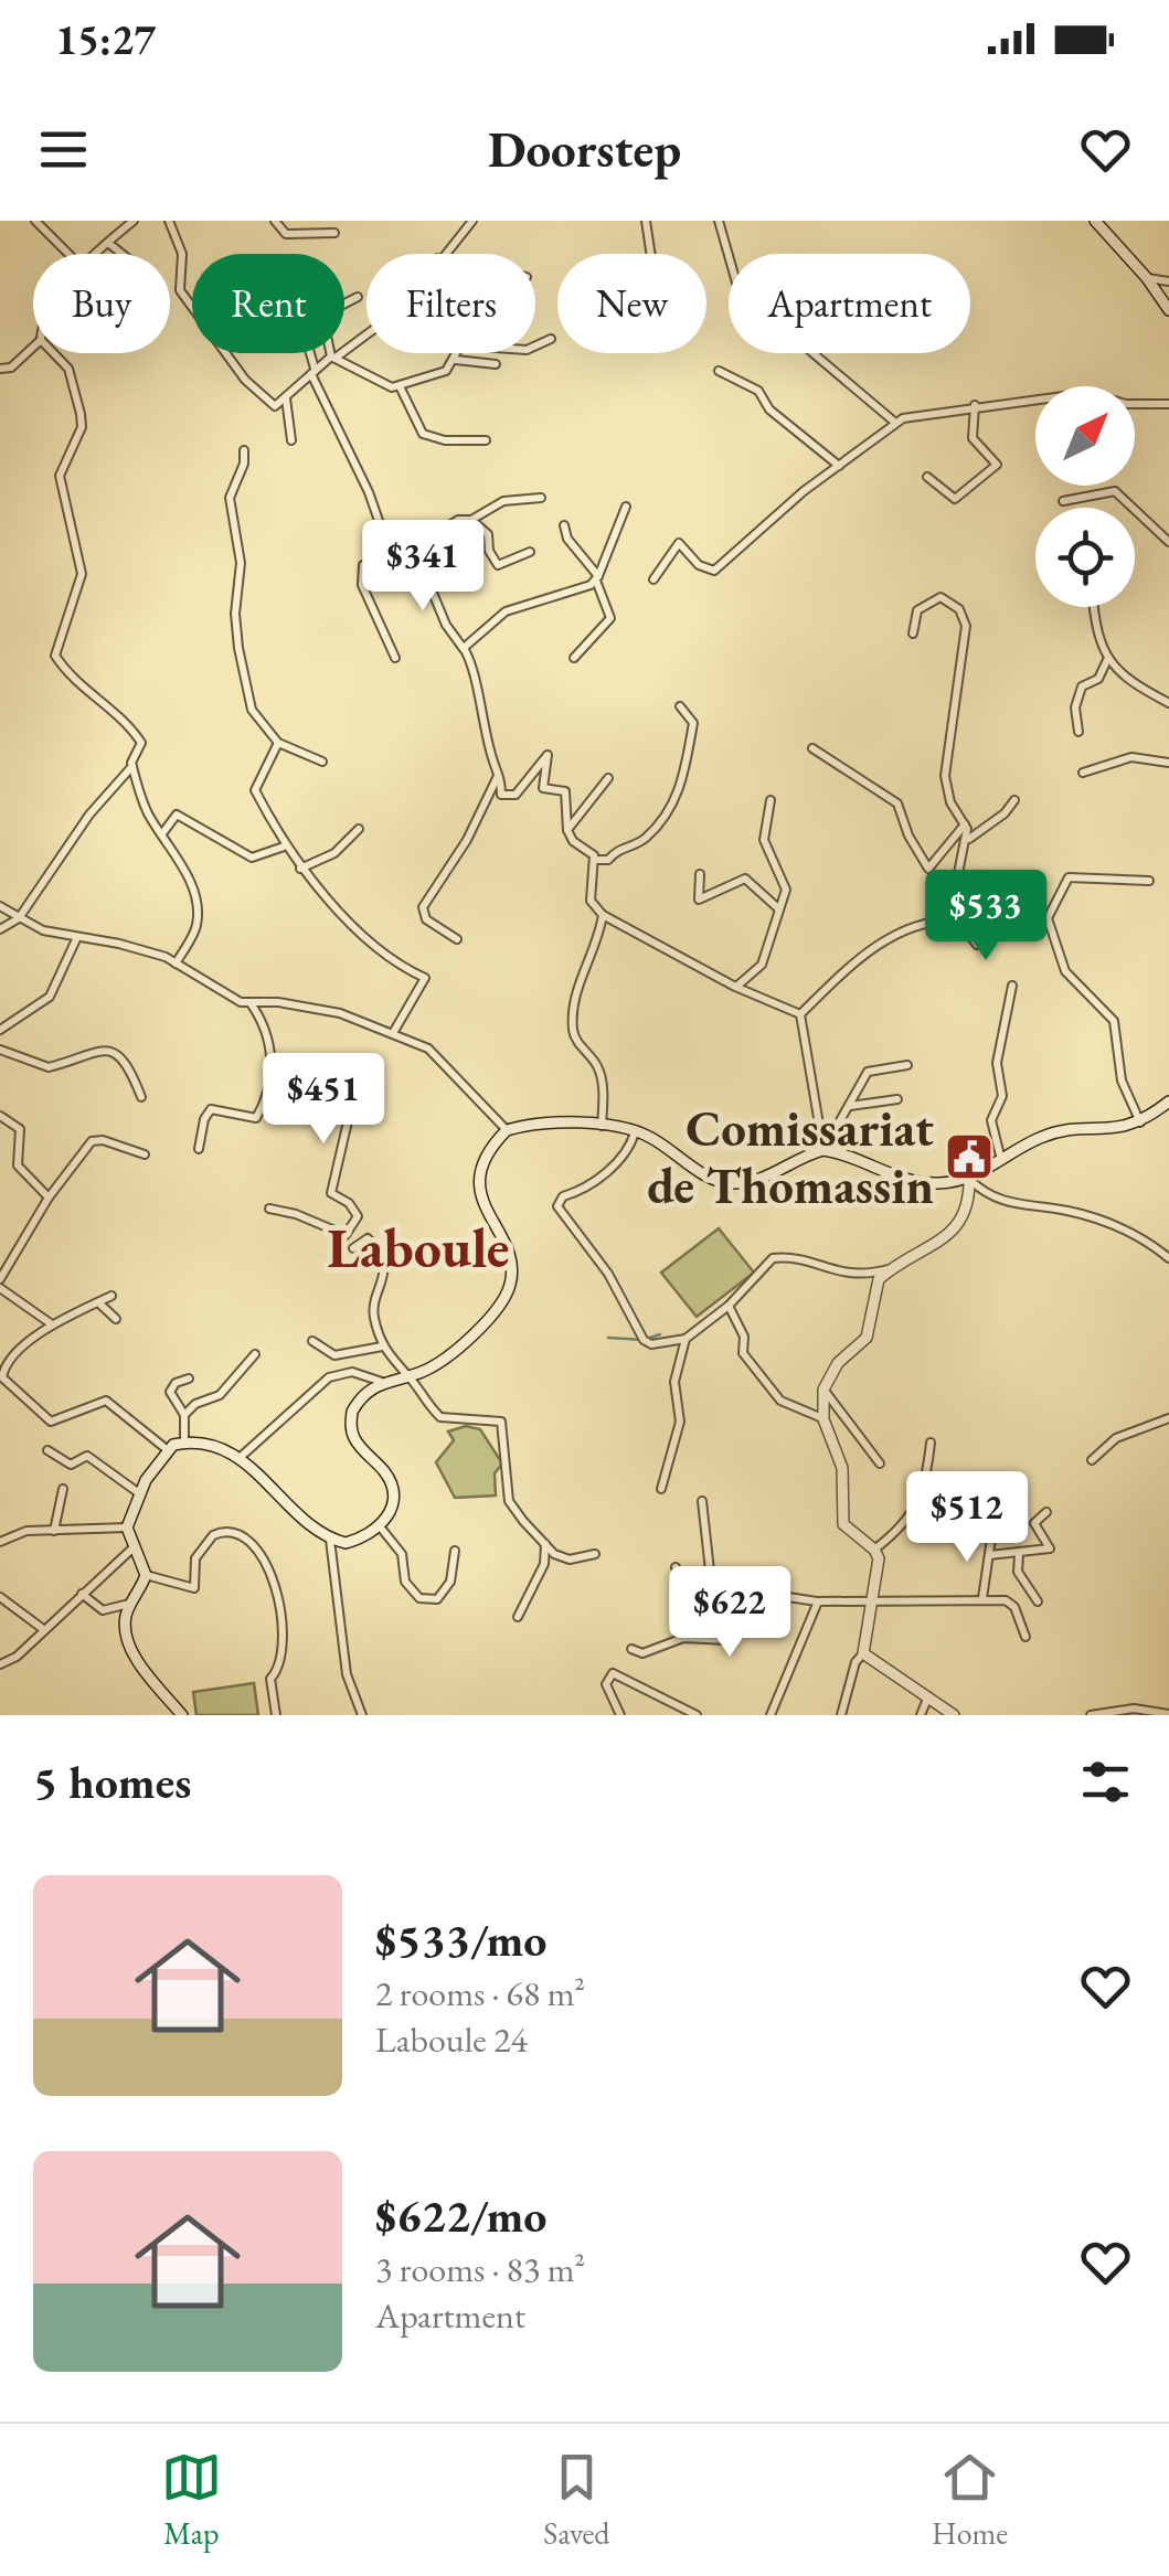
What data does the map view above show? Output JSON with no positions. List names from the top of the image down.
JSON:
{
  "districts": ["Laboule"],
  "places": {
    "public building": ["Comissariat de Thomassin"]
  },
  "north": "top right",
  "page": {
    "status": "15:27",
    "header": "Doorstep",
    "chip": [
      "Buy",
      "Rent",
      "Filters",
      "New",
      "Apartment"
    ],
    "price": [
      "$341",
      "$533",
      "$451",
      "$512",
      "$622"
    ],
    "heading": "5 homes",
    "list": [
      {
        "name": "$533/mo",
        "note": "2 rooms · 68 m² · Laboule 24"
      },
      {
        "name": "$622/mo",
        "note": "3 rooms · 83 m² · Apartment"
      }
    ],
    "tabs": ["Map", "Saved", "Home"]
  }
}
